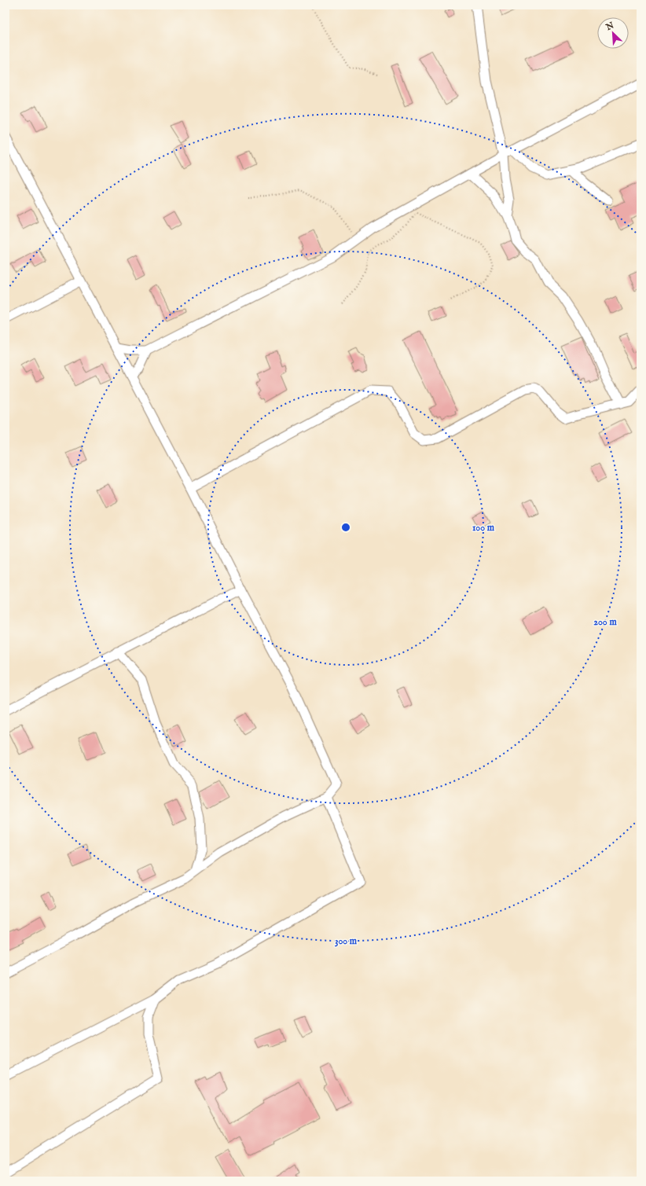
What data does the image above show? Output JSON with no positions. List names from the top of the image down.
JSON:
{
  "north": "top left",
  "rings": ["100 m", "200 m", "300 m"]
}
